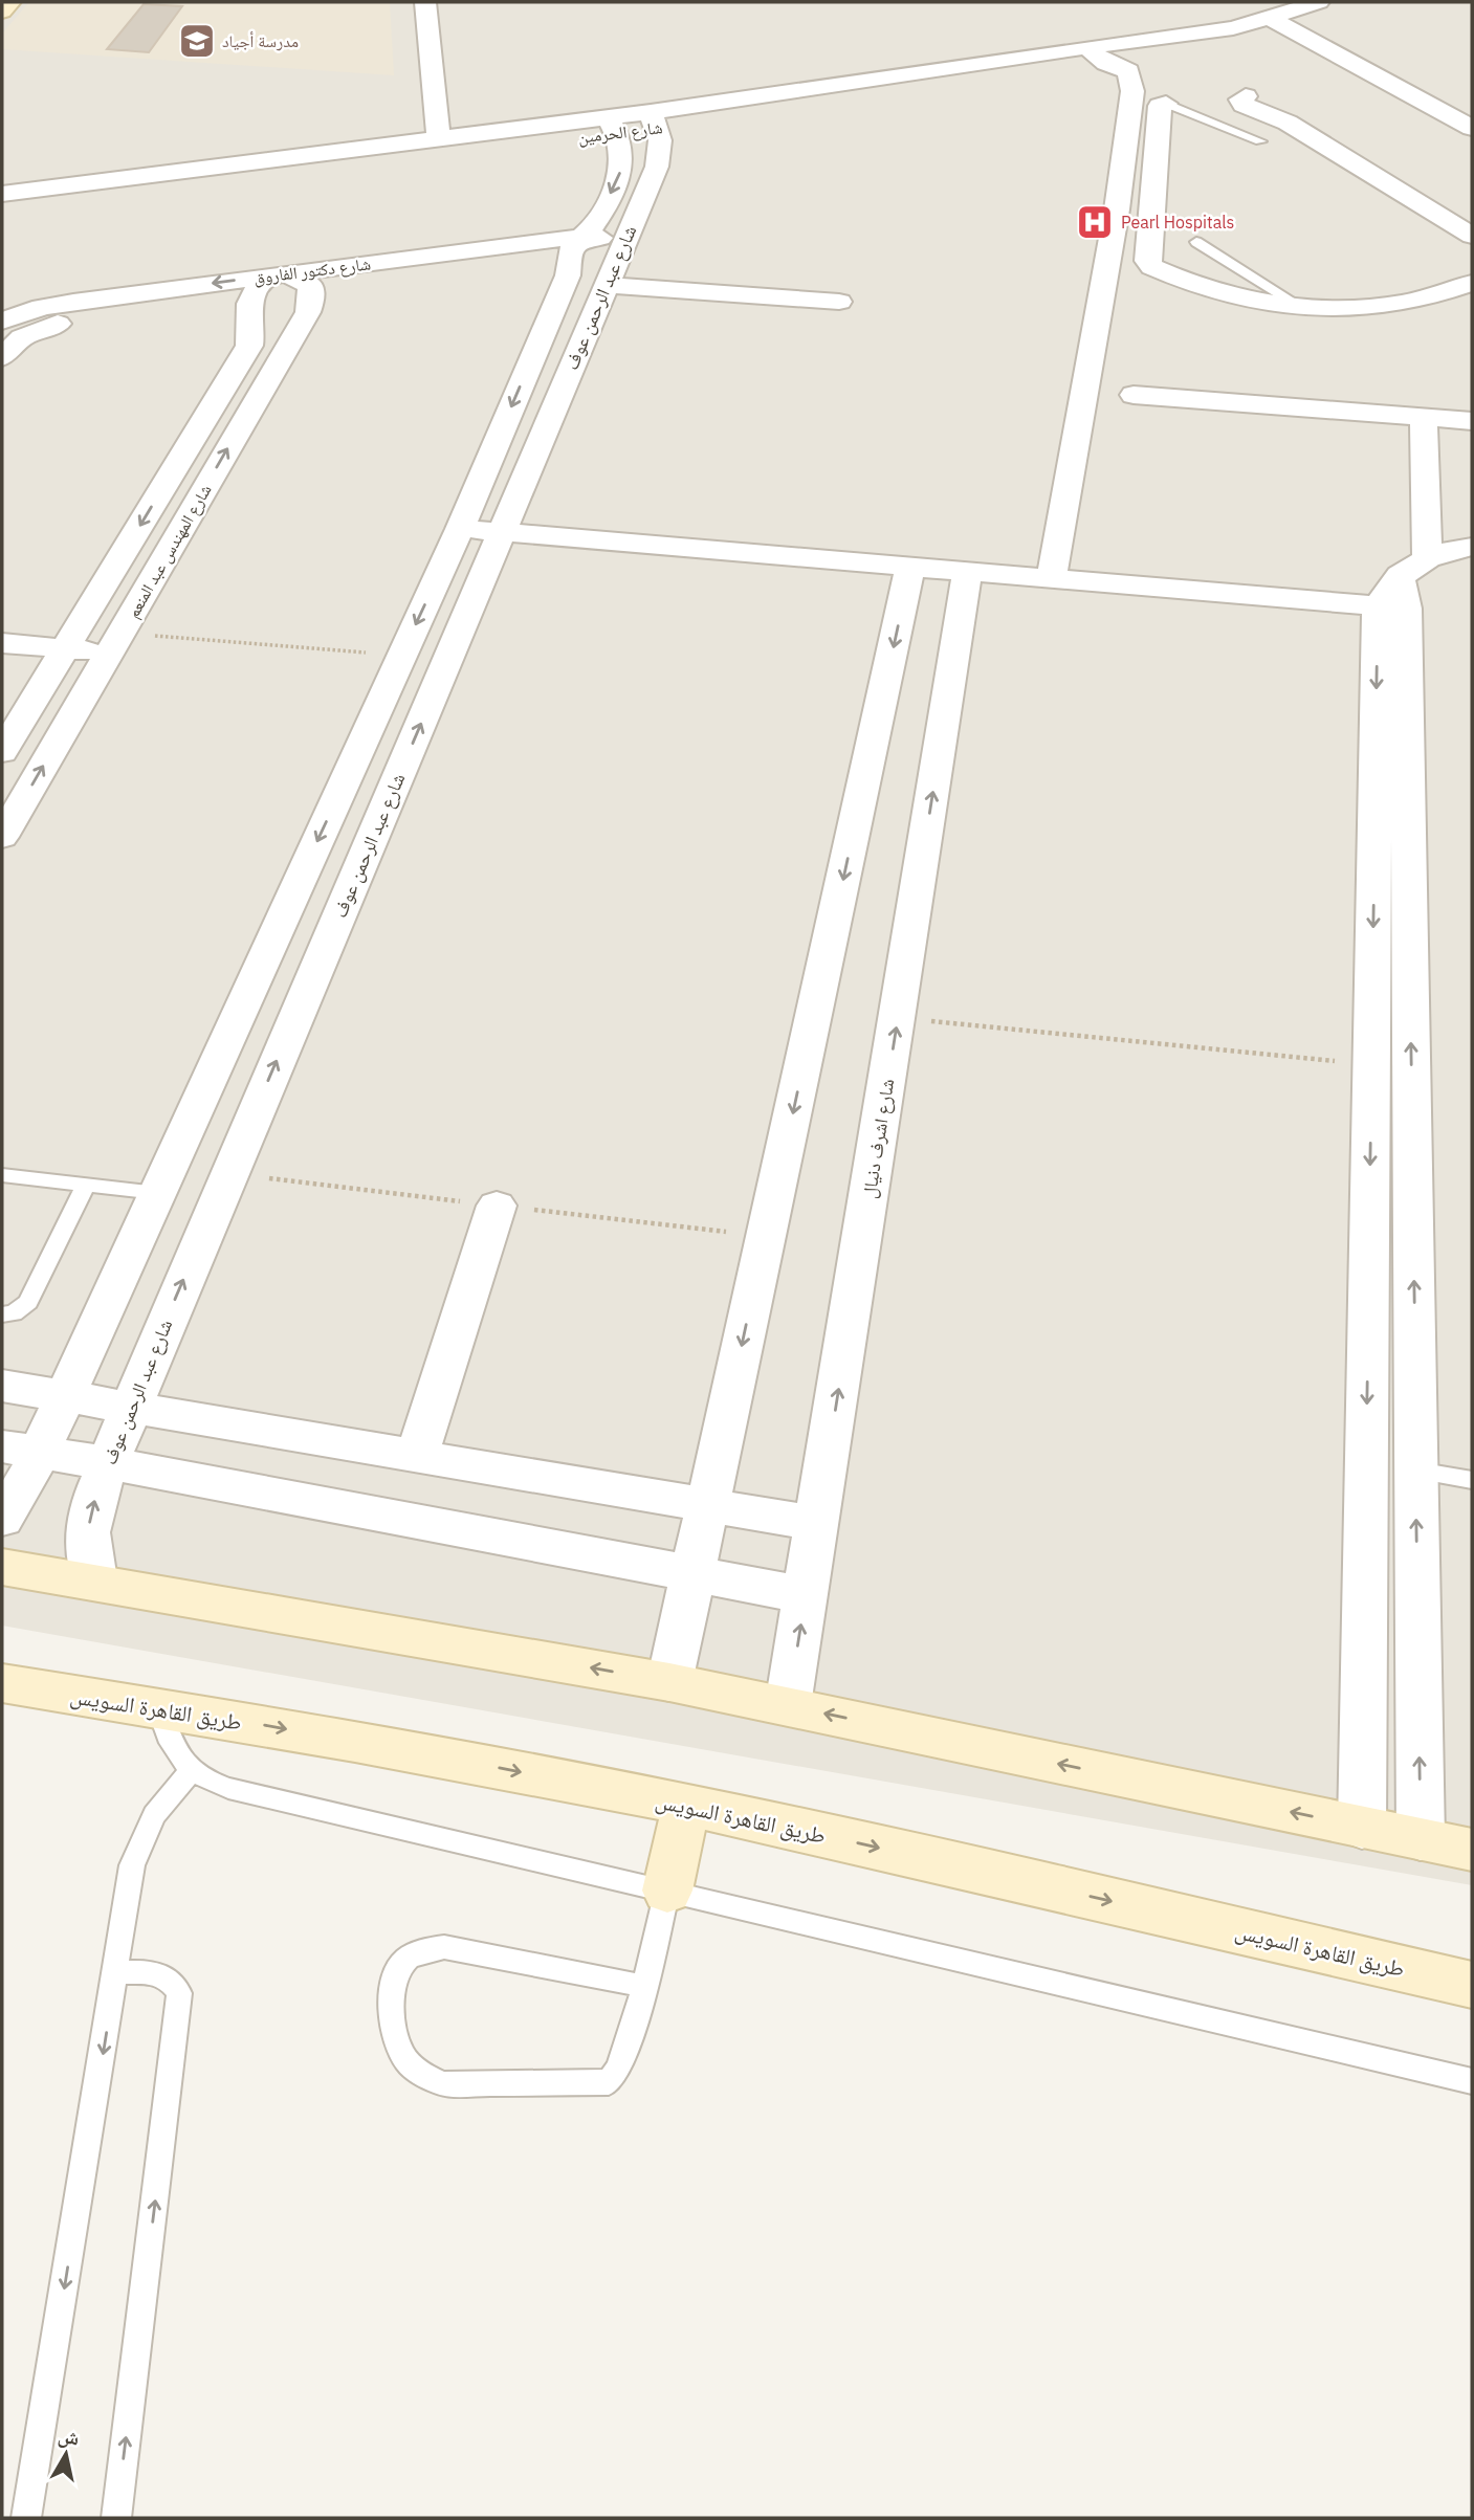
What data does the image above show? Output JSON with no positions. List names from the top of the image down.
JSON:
{
  "streets": {
    "main road": ["طريق القاهرة السويس"],
    "street": [
      "شارع الحرمين",
      "شارع دكتور الفاروق",
      "شارع عبد الرحمن عوف",
      "شارع المهندس عبد المنعم",
      "شارع اشرف دنيال"
    ]
  },
  "crossings": [
    ["شارع الحرمين", "شارع عبد الرحمن عوف"],
    ["شارع دكتور الفاروق", "شارع عبد الرحمن عوف"],
    ["شارع دكتور الفاروق", "شارع المهندس عبد المنعم"]
  ],
  "places": {
    "school or university": ["مدرسة أجياد"],
    "hospital": ["Pearl Hospitals"]
  },
  "north": "top"
}
